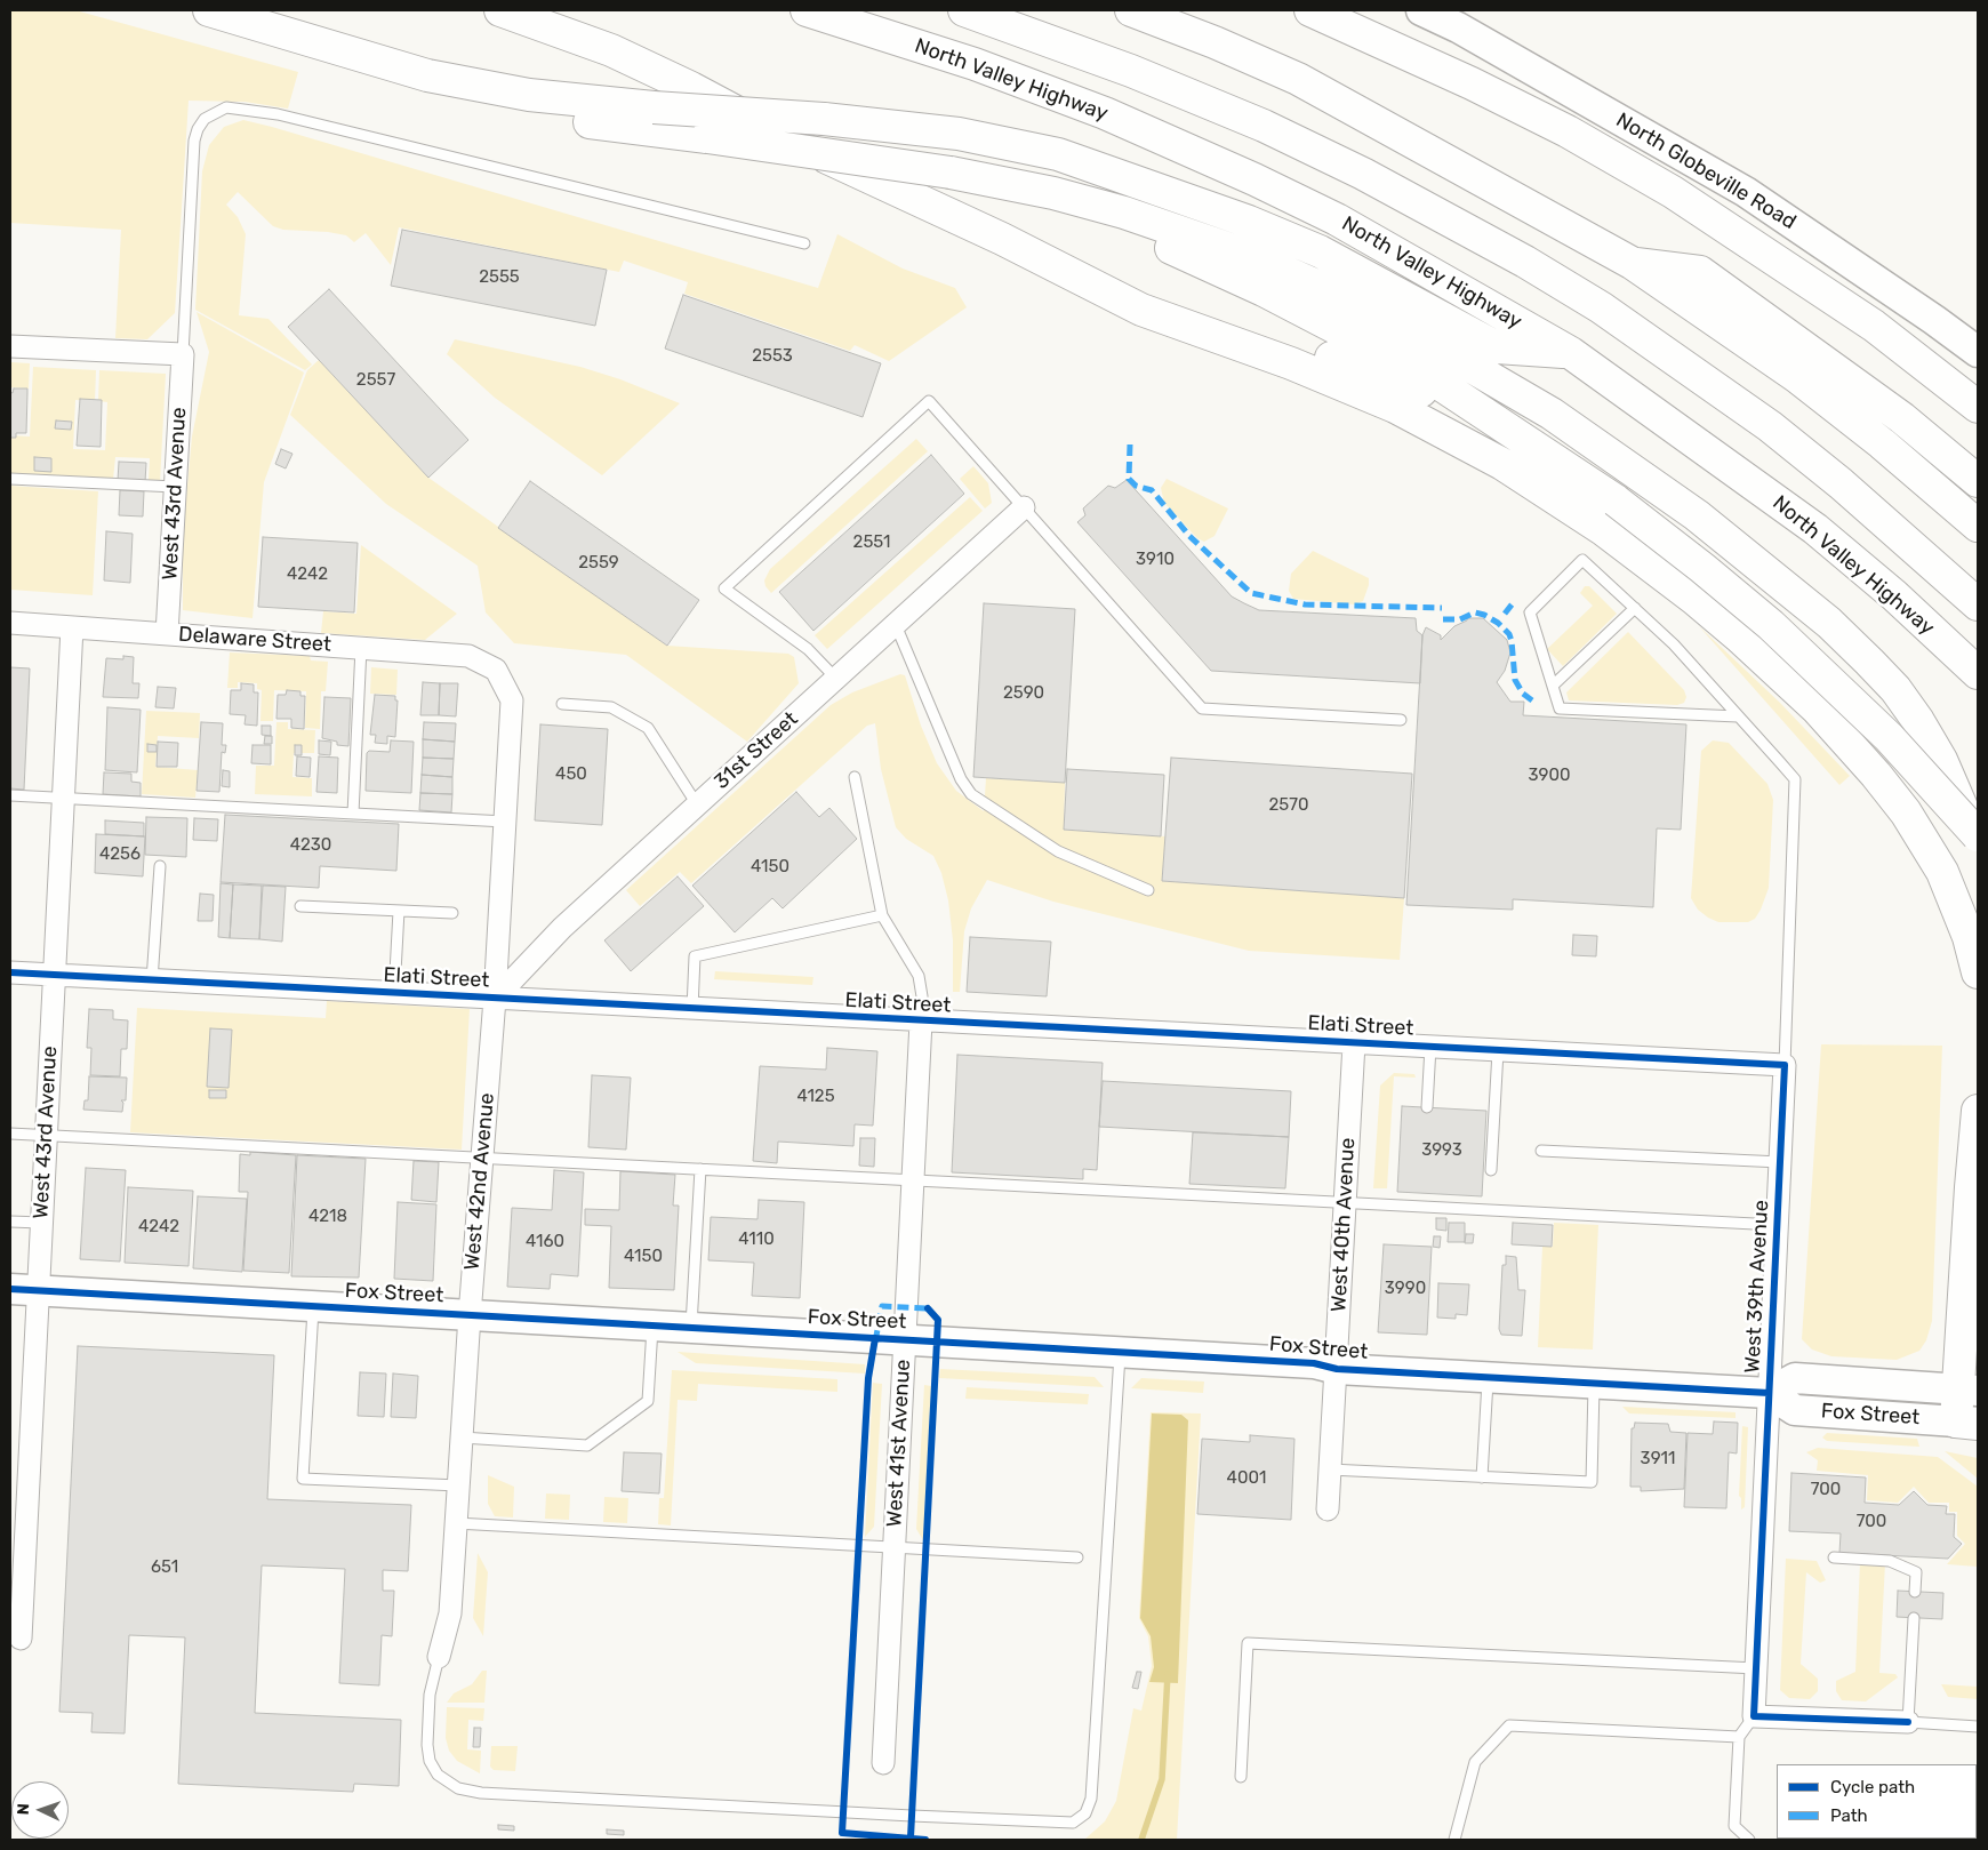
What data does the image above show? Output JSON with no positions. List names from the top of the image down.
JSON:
{
  "streets": {
    "highway": ["North Valley Highway"],
    "street": [
      "North Globeville Road",
      "West 43rd Avenue",
      "Delaware Street",
      "31st Street",
      "Elati Street",
      "West 42nd Avenue",
      "West 40th Avenue",
      "West 39th Avenue",
      "Fox Street",
      "West 41st Avenue"
    ]
  },
  "crossings": [
    ["West 43rd Avenue", "Delaware Street"],
    ["West 43rd Avenue", "Elati Street"],
    ["West 43rd Avenue", "Fox Street"],
    ["Delaware Street", "West 42nd Avenue"],
    ["31st Street", "Elati Street"],
    ["31st Street", "West 42nd Avenue"],
    ["Elati Street", "West 42nd Avenue"],
    ["Elati Street", "West 40th Avenue"],
    ["Elati Street", "West 39th Avenue"],
    ["Elati Street", "West 41st Avenue"],
    ["West 42nd Avenue", "Fox Street"],
    ["West 40th Avenue", "Fox Street"],
    ["West 39th Avenue", "Fox Street"],
    ["Fox Street", "West 41st Avenue"]
  ],
  "house_numbers": [
    "2555",
    "2553",
    "2557",
    "2551",
    "3910",
    "2559",
    "4242",
    "2590",
    "450",
    "3900",
    "2570",
    "4230",
    "4256",
    "4150",
    "4125",
    "3993",
    "4218",
    "4242",
    "4110",
    "4160",
    "4150",
    "3990",
    "3911",
    "4001",
    "700",
    "700",
    "651"
  ],
  "legend": ["Cycle path", "Path"],
  "north": "left"
}
